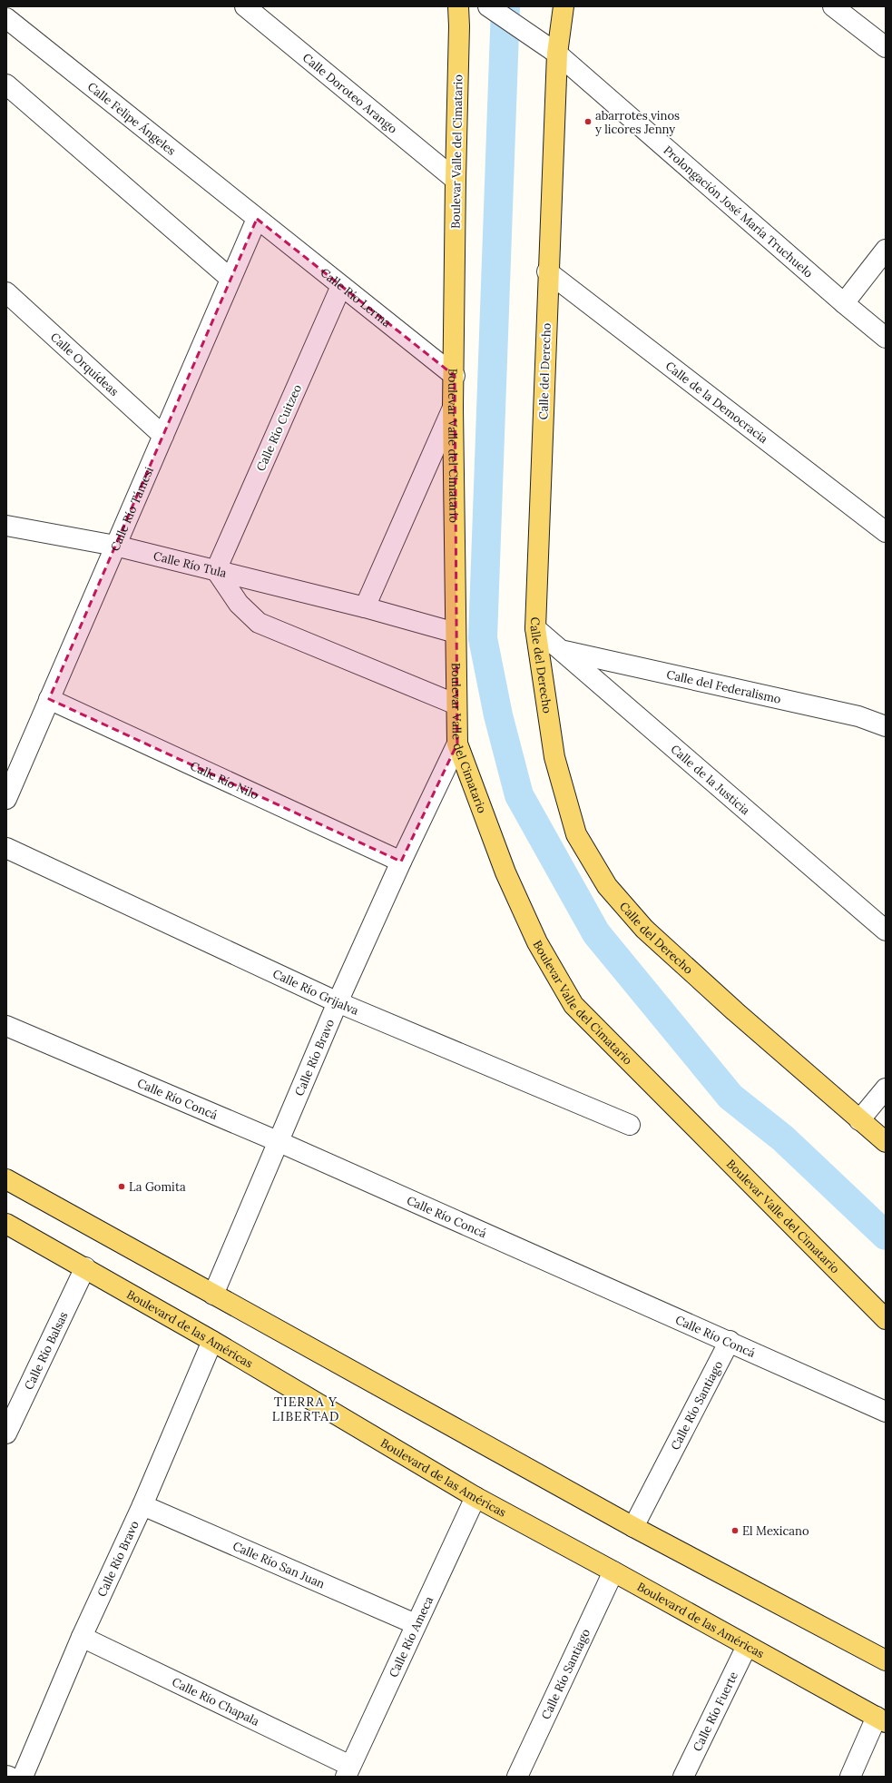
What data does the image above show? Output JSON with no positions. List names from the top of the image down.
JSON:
{
  "streets": {
    "main road": ["Boulevar Valle del Cimatario", "Calle del Derecho", "Boulevard de las Américas"],
    "street": [
      "Calle Doroteo Arango",
      "Calle Felipe Ángeles",
      "Prolongación José María Truchuelo",
      "Calle Río Lerma",
      "Calle Orquídeas",
      "Calle de la Democracia",
      "Calle Río Cuitzeo",
      "Calle Río Támesi",
      "Calle Río Tula",
      "Calle del Federalismo",
      "Calle de la Justicia",
      "Calle Río Nilo",
      "Calle Río Grijalva",
      "Calle Río Bravo",
      "Calle Río Concá",
      "Calle Río Balsas",
      "Calle Río Santiago",
      "Calle Río San Juan",
      "Calle Río Ameca",
      "Calle Río Chapala",
      "Calle Río Fuerte"
    ]
  },
  "crossings": [
    ["Calle Doroteo Arango", "Boulevar Valle del Cimatario"],
    ["Calle Felipe Ángeles", "Calle Río Lerma"],
    ["Calle Felipe Ángeles", "Calle Río Támesi"],
    ["Boulevar Valle del Cimatario", "Calle Río Lerma"],
    ["Boulevar Valle del Cimatario", "Calle Río Tula"],
    ["Boulevar Valle del Cimatario", "Calle Río Bravo"],
    ["Prolongación José María Truchuelo", "Calle del Derecho"],
    ["Calle Río Lerma", "Calle Río Cuitzeo"],
    ["Calle Río Lerma", "Calle Río Támesi"],
    ["Calle Orquídeas", "Calle Río Támesi"],
    ["Calle del Derecho", "Calle de la Democracia"],
    ["Calle del Derecho", "Calle de la Justicia"],
    ["Calle Río Cuitzeo", "Calle Río Tula"],
    ["Calle Río Támesi", "Calle Río Tula"],
    ["Calle Río Támesi", "Calle Río Nilo"],
    ["Calle del Federalismo", "Calle de la Justicia"],
    ["Calle Río Nilo", "Calle Río Bravo"],
    ["Calle Río Grijalva", "Calle Río Bravo"],
    ["Calle Río Bravo", "Calle Río Concá"],
    ["Calle Río Bravo", "Boulevard de las Américas"],
    ["Calle Río Bravo", "Calle Río San Juan"],
    ["Calle Río Bravo", "Calle Río Chapala"],
    ["Calle Río Concá", "Calle Río Santiago"],
    ["Boulevard de las Américas", "Calle Río Balsas"],
    ["Boulevard de las Américas", "Calle Río Santiago"],
    ["Boulevard de las Américas", "Calle Río Ameca"],
    ["Boulevard de las Américas", "Calle Río Fuerte"],
    ["Calle Río San Juan", "Calle Río Ameca"],
    ["Calle Río Ameca", "Calle Río Chapala"]
  ],
  "districts": ["TIERRA Y LIBERTAD"],
  "places": ["abarrotes vinos y licores Jenny", "La Gomita", "El Mexicano"]
}
